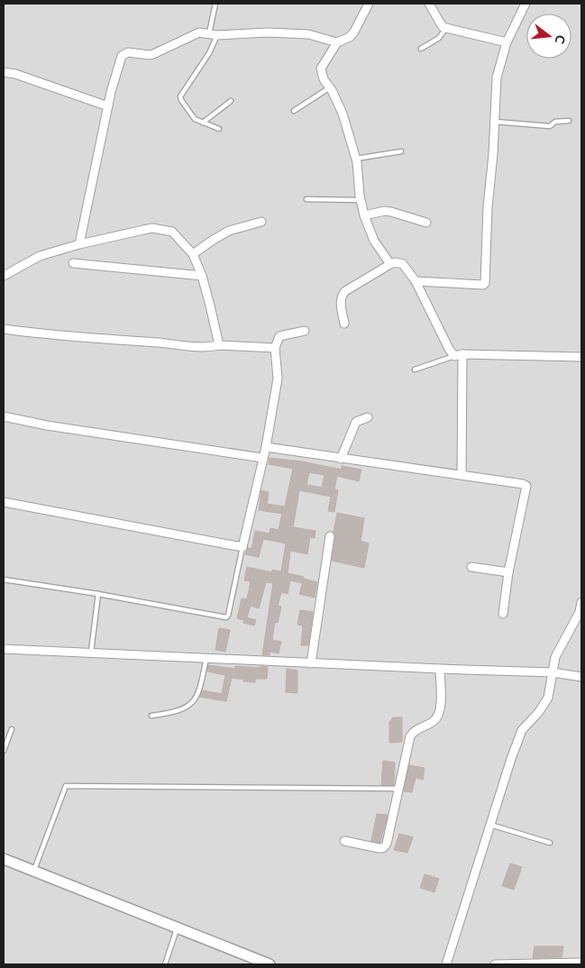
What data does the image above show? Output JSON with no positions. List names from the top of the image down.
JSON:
{
  "north": "right"
}
